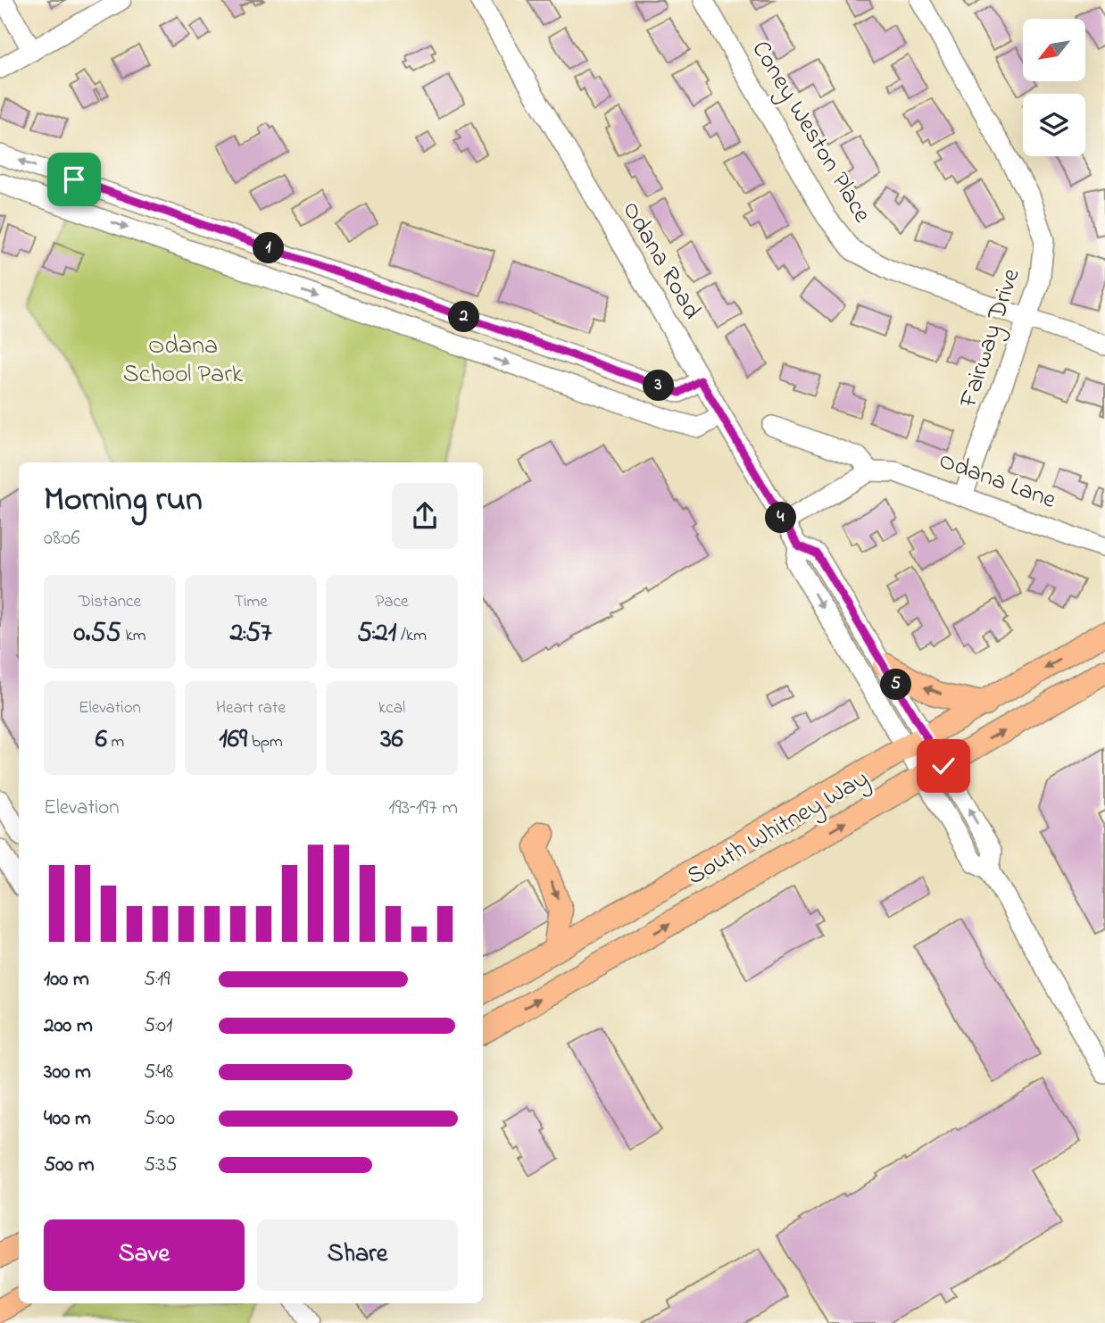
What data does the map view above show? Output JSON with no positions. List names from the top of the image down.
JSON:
{
  "streets": {
    "main road": ["South Whitney Way"],
    "street": [
      "Coney Weston Place",
      "Odana Road",
      "Fairway Drive",
      "Odana Lane"
    ]
  },
  "crossings": [
    ["Coney Weston Place", "Fairway Drive"],
    ["Odana Road", "South Whitney Way"],
    ["Fairway Drive", "Odana Lane"]
  ],
  "parks": ["Odana School Park"],
  "north": "bottom left",
  "page": {
    "pins": [
      "1",
      "2",
      "3",
      "4",
      "5"
    ],
    "heading": ["Morning run", "08:06"],
    "stats": [
      ["Distance", "0.55 km"],
      ["Time", "2:57"],
      ["Pace", "5:21 /km"],
      ["Elevation", "6 m"],
      ["Heart rate", "169 bpm"],
      ["kcal", "36"]
    ],
    "chart": ["Elevation", "193–197 m"],
    "list": [
      {
        "name": "100 m",
        "note": "5:19"
      },
      {
        "name": "200 m",
        "note": "5:01"
      },
      {
        "name": "300 m",
        "note": "5:48"
      },
      {
        "name": "400 m",
        "note": "5:00"
      },
      {
        "name": "500 m",
        "note": "5:35"
      }
    ],
    "buttons": ["Save", "Share"]
  }
}
